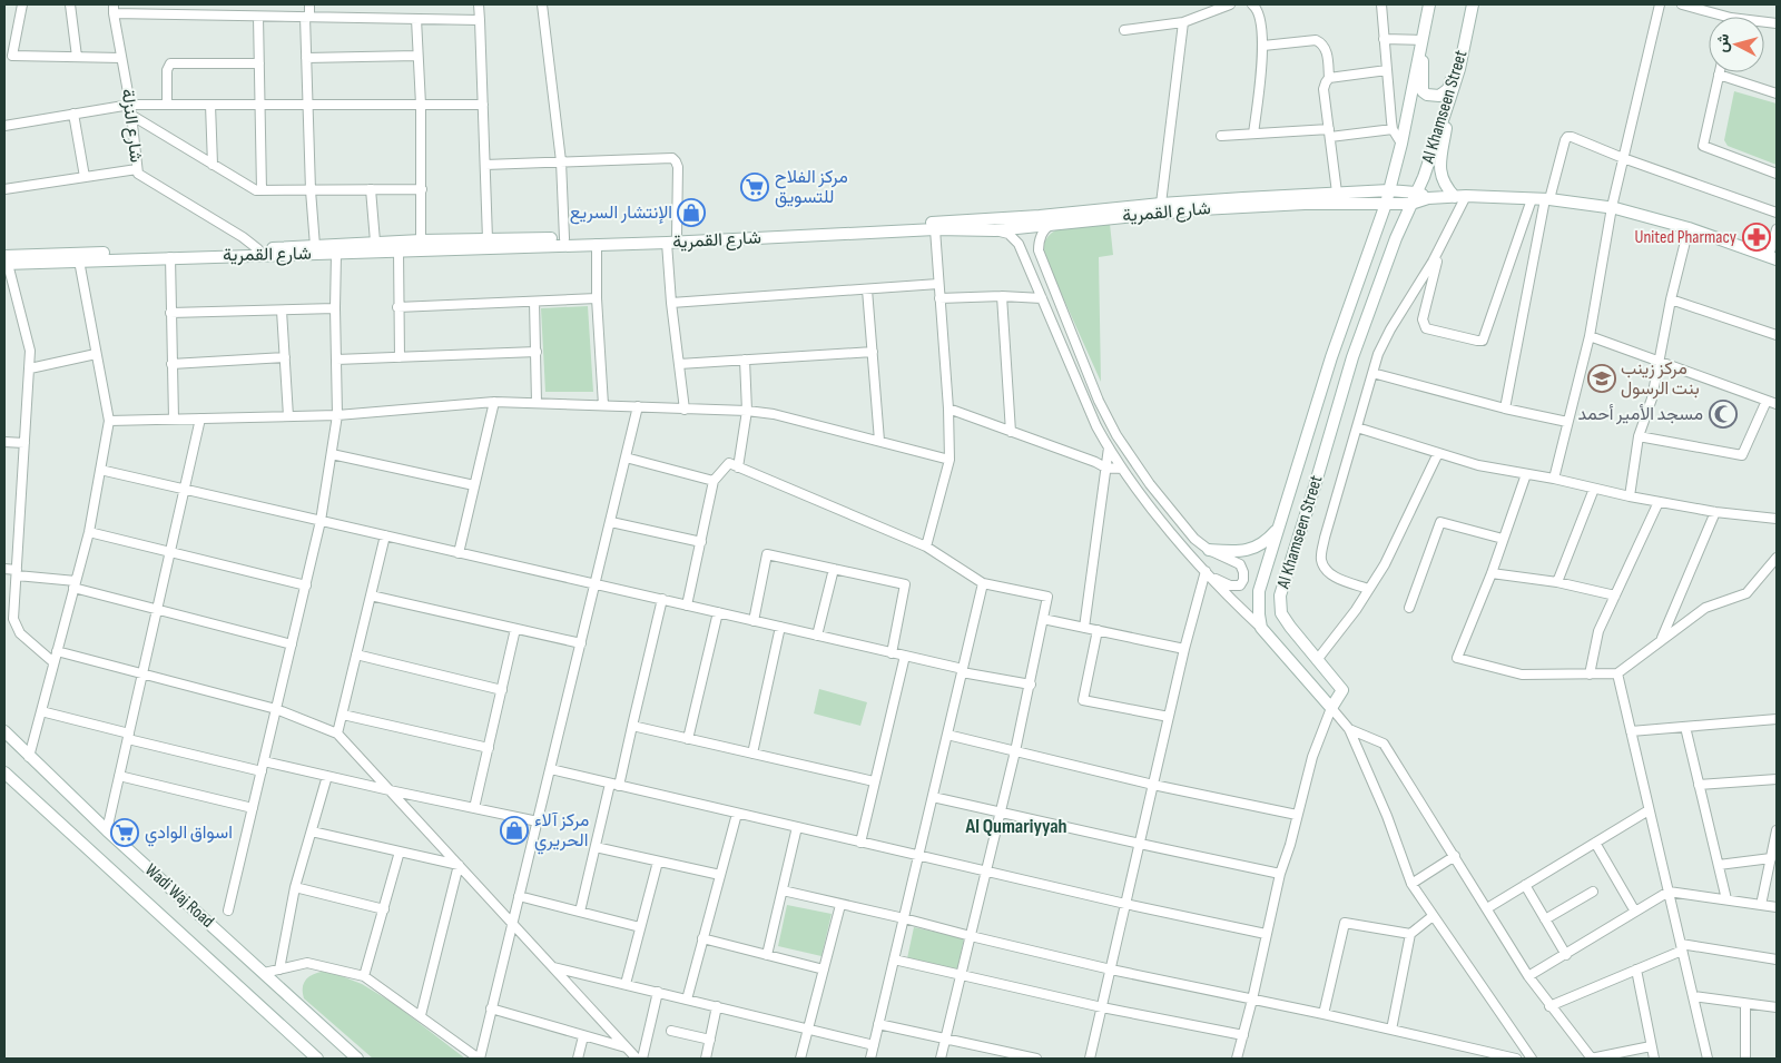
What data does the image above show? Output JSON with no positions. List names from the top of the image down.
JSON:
{
  "streets": {
    "street": [
      "Al Khamseen Street",
      "شارع النزلة",
      "شارع القمرية",
      "Wadi Waj Road"
    ]
  },
  "crossings": [
    ["Al Khamseen Street", "شارع القمرية"]
  ],
  "districts": ["Al Qumariyyah"],
  "places": {
    "supermarket": ["مركز الفلاح للتسويق", "اسواق الوادي"],
    "shop": ["الإنتشار السريع", "مركز آلاء الحريري"],
    "pharmacy": ["United Pharmacy"],
    "school or university": ["مركز زينب بنت الرسول"],
    "mosque": ["مسجد الأمير أحمد"]
  },
  "north": "left"
}
